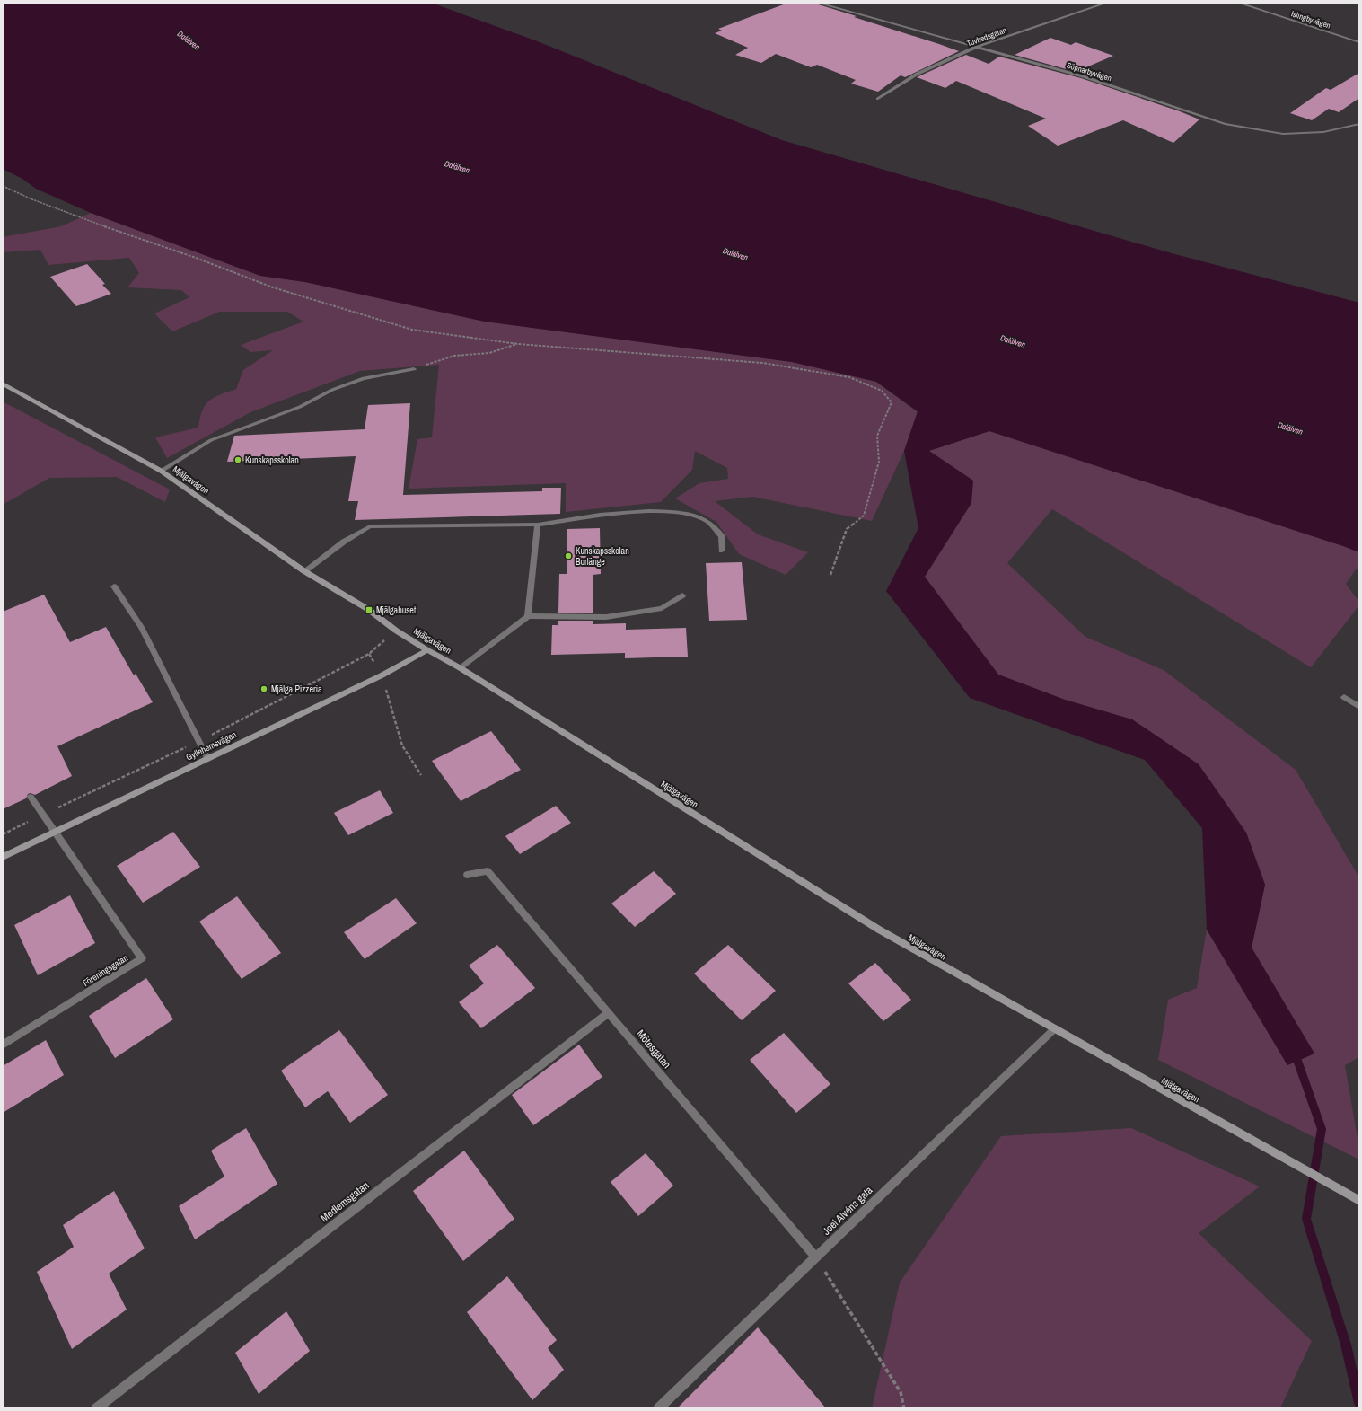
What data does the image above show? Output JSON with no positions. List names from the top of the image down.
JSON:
{
  "streets": {
    "street": [
      "Islingbyvägen",
      "Tuvhedsgatan",
      "Söpnarbyvägen",
      "Mjälgavägen",
      "Gyllehemsvägen",
      "Föreningsgatan",
      "Mötesgatan",
      "Medlemsgatan",
      "Joel Alvéns gata"
    ]
  },
  "crossings": [
    ["Tuvhedsgatan", "Söpnarbyvägen"],
    ["Mjälgavägen", "Gyllehemsvägen"],
    ["Mjälgavägen", "Joel Alvéns gata"],
    ["Gyllehemsvägen", "Föreningsgatan"],
    ["Mötesgatan", "Medlemsgatan"],
    ["Mötesgatan", "Joel Alvéns gata"]
  ],
  "water": ["Dalälven"],
  "places": {
    "other": ["Kunskapsskolan", "Kunskapsskolan Borlänge", "Mjälga Pizzeria"],
    "transit": ["Mjälgahuset"]
  }
}
